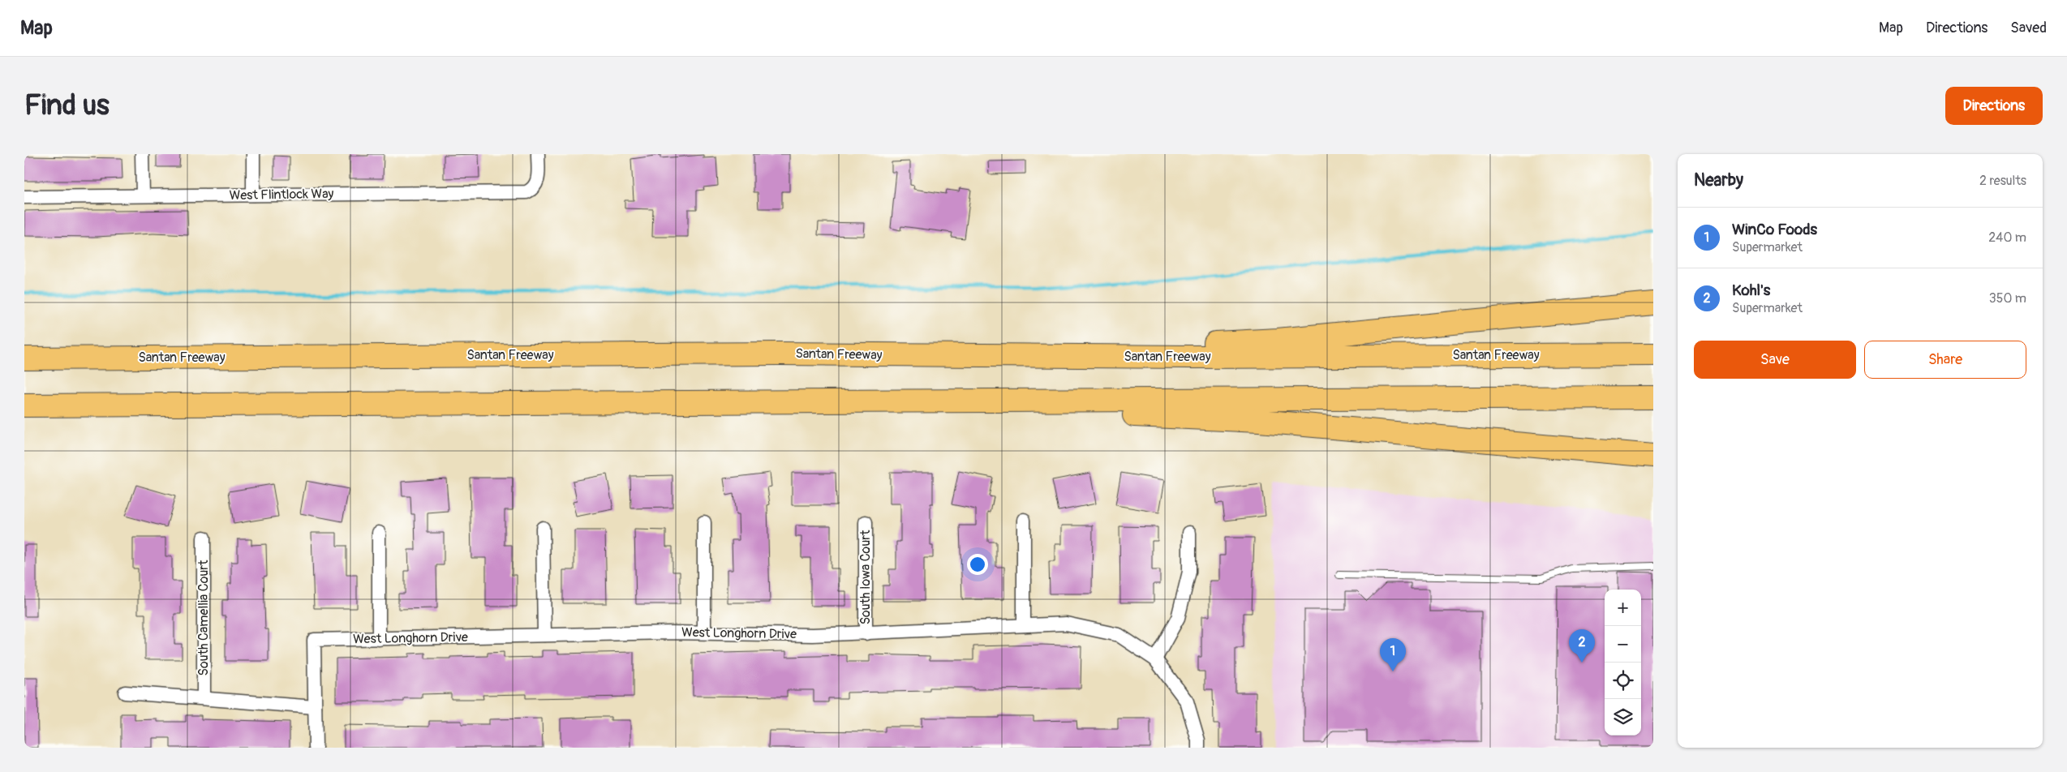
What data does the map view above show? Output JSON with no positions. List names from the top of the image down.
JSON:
{
  "streets": {
    "highway": ["Santan Freeway"],
    "street": [
      "West Flintlock Way",
      "South Iowa Court",
      "South Camellia Court",
      "West Longhorn Drive"
    ]
  },
  "crossings": [
    ["South Iowa Court", "West Longhorn Drive"]
  ],
  "page": {
    "header": "Map",
    "nav": ["Map", "Directions", "Saved"],
    "buttons": [
      "Directions",
      ["Save", "Share"]
    ],
    "title": "Find us",
    "heading": ["Nearby", "2 results"],
    "list": [
      {
        "mark": "1",
        "name": "WinCo Foods",
        "note": "Supermarket",
        "value": "240 m"
      },
      {
        "mark": "2",
        "name": "Kohl's",
        "note": "Supermarket",
        "value": "350 m"
      }
    ],
    "map_buttons": ["+", "−"],
    "pins": ["2", "1"]
  }
}
